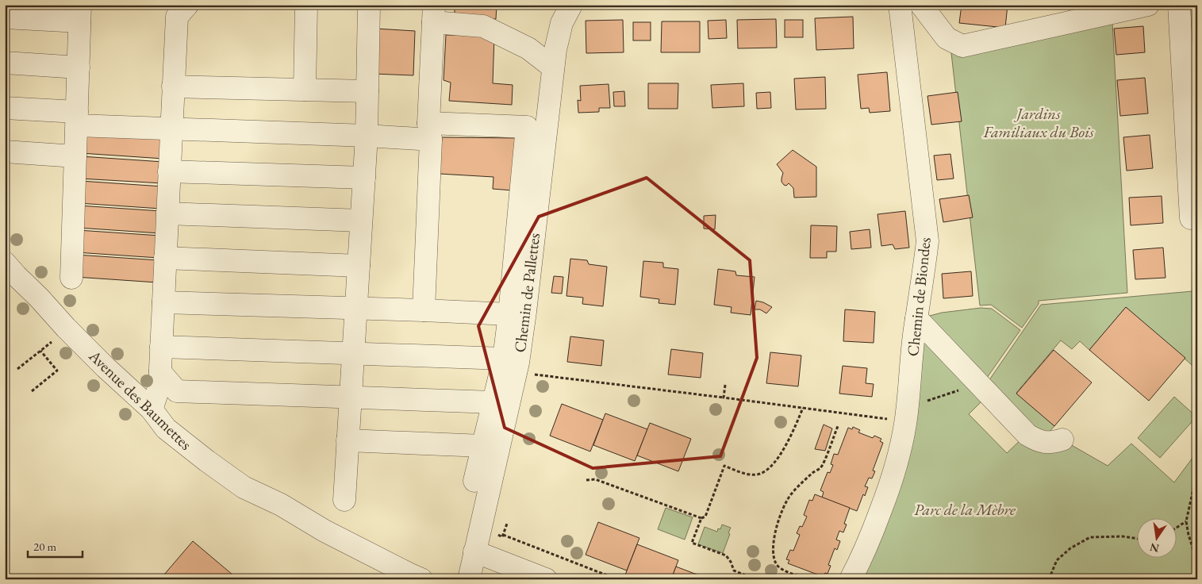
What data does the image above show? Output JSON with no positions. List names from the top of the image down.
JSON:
{
  "streets": {
    "street": ["Chemin de Pallettes", "Chemin de Biondes", "Avenue des Baumettes"]
  },
  "parks": ["Jardins Familiaux du Bois", "Parc de la Mèbre"],
  "scale_bar": "20 m",
  "north": "bottom"
}
